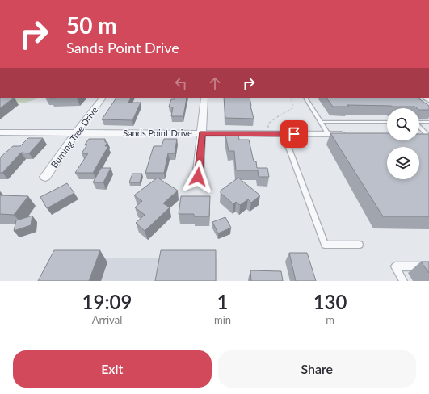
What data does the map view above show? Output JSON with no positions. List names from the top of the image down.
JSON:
{
  "streets": {
    "street": ["Sands Point Drive", "Burning Tree Drive"]
  },
  "crossings": [
    ["Sands Point Drive", "Burning Tree Drive"]
  ],
  "page": {
    "turn": ["50 m", "Sands Point Drive"],
    "eta": [
      "19:09",
      "Arrival",
      "1",
      "min",
      "130",
      "m"
    ],
    "buttons": ["Exit", "Share"]
  }
}
